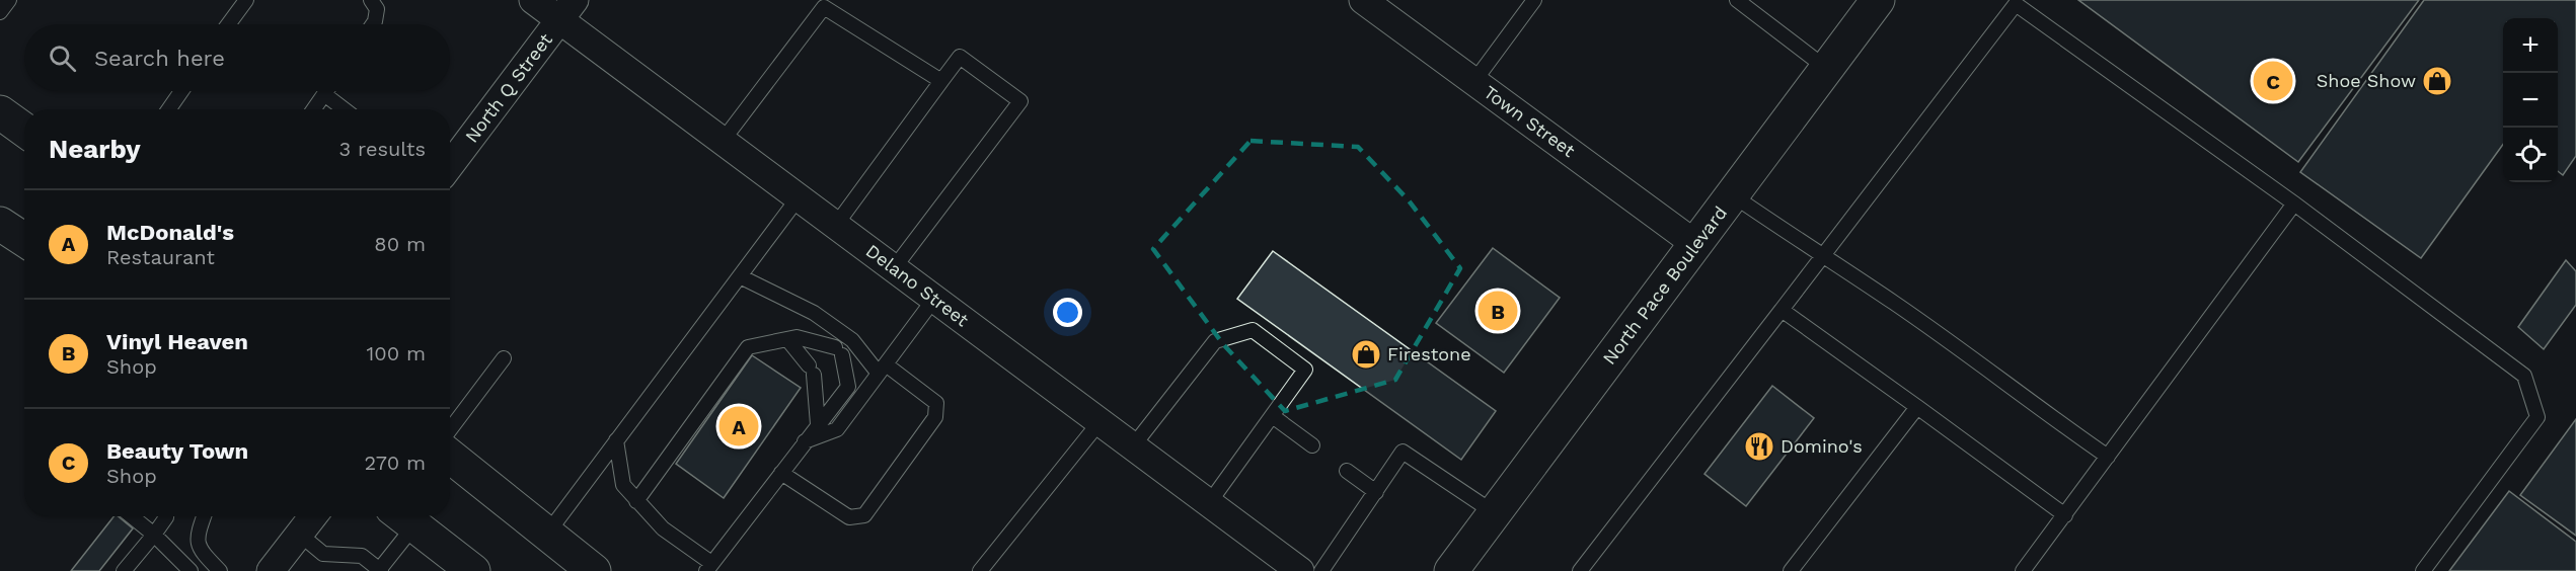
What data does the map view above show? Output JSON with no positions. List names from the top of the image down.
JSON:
{
  "streets": {
    "main road": ["North Pace Boulevard"],
    "street": ["North Q Street", "Town Street", "Delano Street"]
  },
  "crossings": [
    ["North Q Street", "Delano Street"],
    ["Town Street", "North Pace Boulevard"]
  ],
  "places": {
    "shop": ["Shoe Show", "Firestone"],
    "restaurant": ["Domino's"]
  },
  "page": {
    "map_buttons": ["+", "−"],
    "search": "Search here",
    "pins": ["C", "B", "A"],
    "heading": ["Nearby", "3 results"],
    "list": [
      {
        "mark": "A",
        "name": "McDonald's",
        "note": "Restaurant",
        "value": "80 m"
      },
      {
        "mark": "B",
        "name": "Vinyl Heaven",
        "note": "Shop",
        "value": "100 m"
      },
      {
        "mark": "C",
        "name": "Beauty Town",
        "note": "Shop",
        "value": "270 m"
      }
    ]
  }
}
